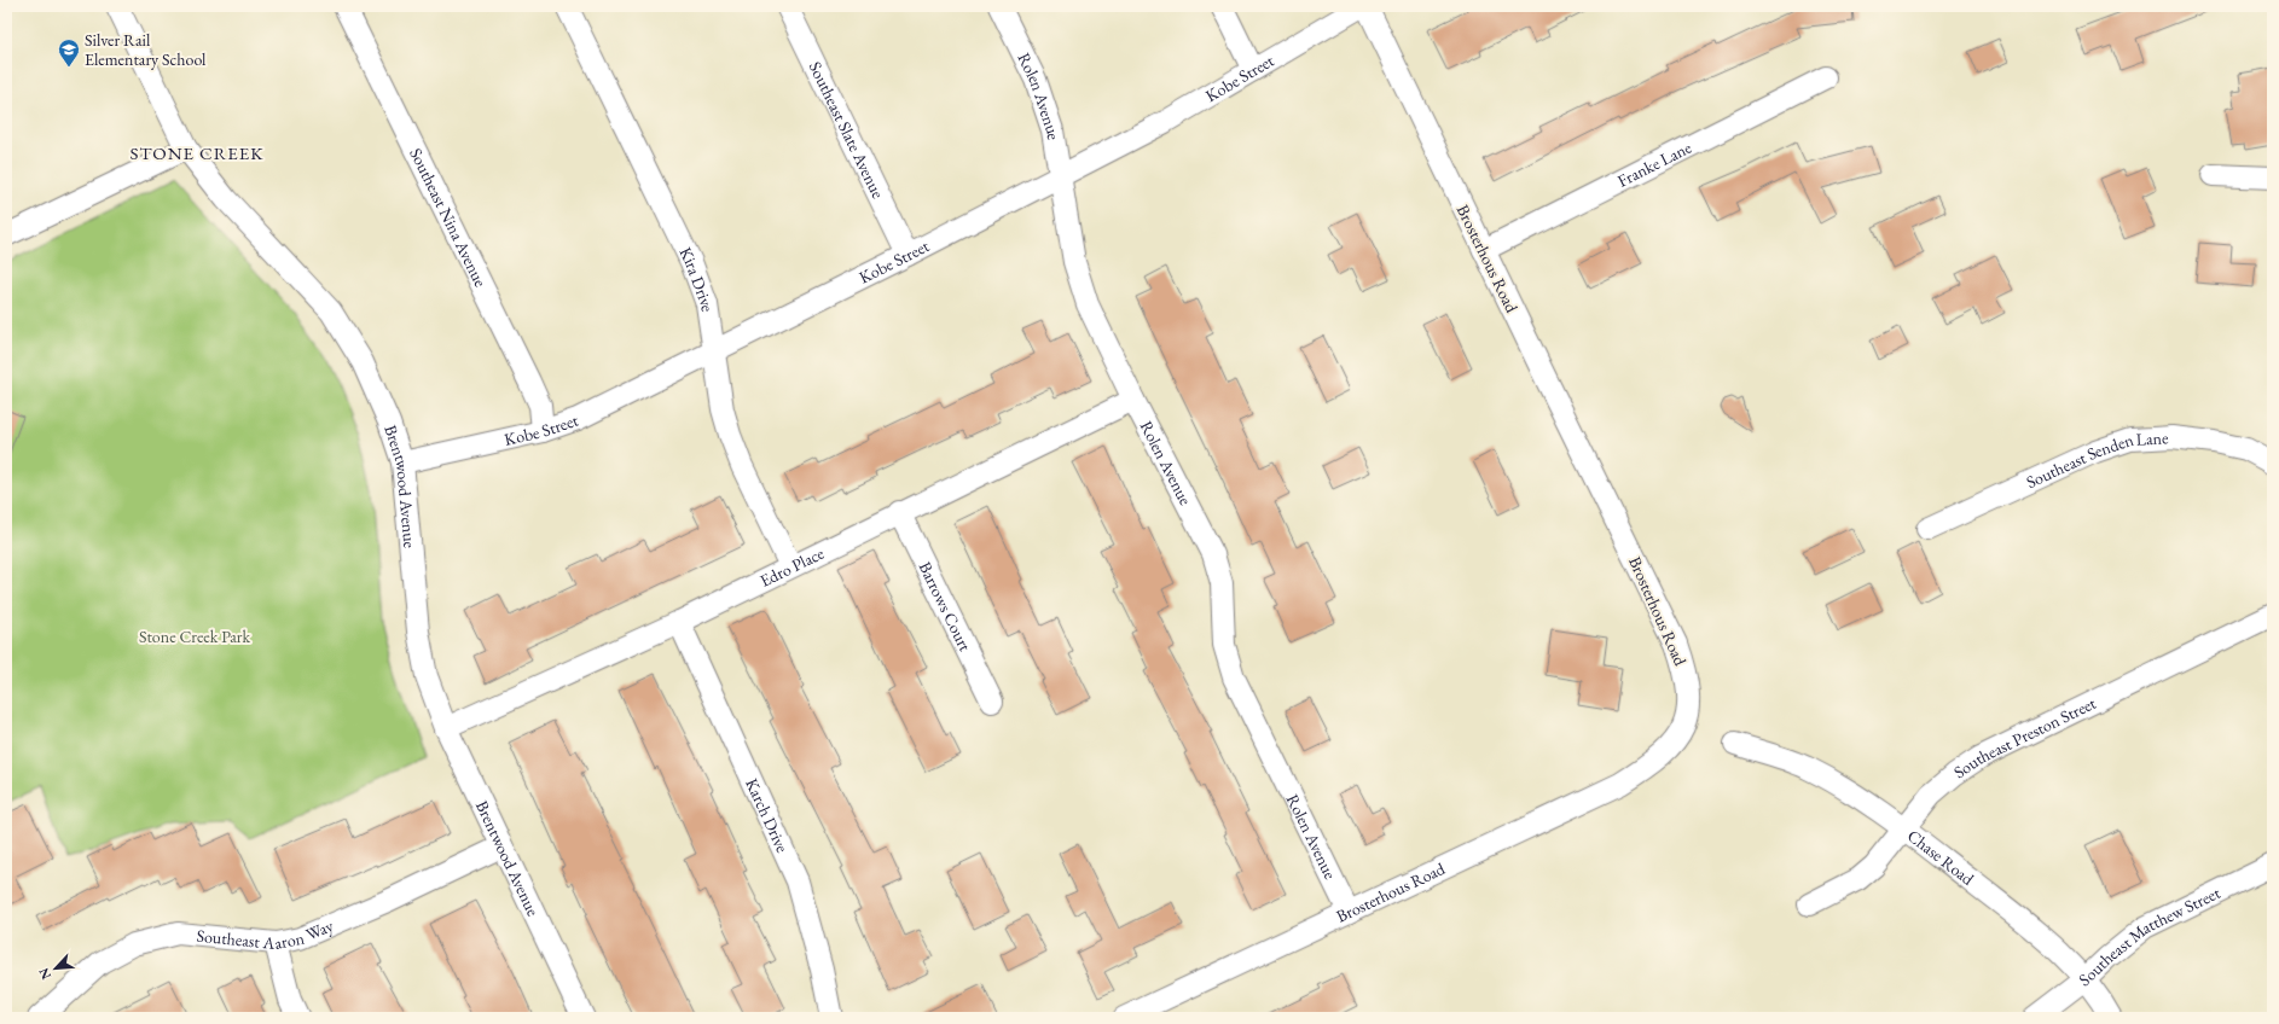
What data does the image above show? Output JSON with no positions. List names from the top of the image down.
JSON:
{
  "streets": {
    "street": [
      "Kobe Street",
      "Rolen Avenue",
      "Southeast Slate Avenue",
      "Franke Lane",
      "Southeast Nina Avenue",
      "Brosterhous Road",
      "Kira Drive",
      "Southeast Senden Lane",
      "Brentwood Avenue",
      "Edro Place",
      "Barrows Court",
      "Southeast Preston Street",
      "Karch Drive",
      "Chase Road",
      "Southeast Aaron Way",
      "Southeast Matthew Street"
    ]
  },
  "crossings": [
    ["Kobe Street", "Rolen Avenue"],
    ["Kobe Street", "Southeast Slate Avenue"],
    ["Kobe Street", "Southeast Nina Avenue"],
    ["Kobe Street", "Kira Drive"],
    ["Kobe Street", "Brentwood Avenue"],
    ["Rolen Avenue", "Brosterhous Road"],
    ["Rolen Avenue", "Edro Place"],
    ["Franke Lane", "Brosterhous Road"],
    ["Kira Drive", "Edro Place"],
    ["Brentwood Avenue", "Edro Place"],
    ["Brentwood Avenue", "Southeast Aaron Way"],
    ["Edro Place", "Barrows Court"],
    ["Edro Place", "Karch Drive"],
    ["Southeast Preston Street", "Chase Road"],
    ["Chase Road", "Southeast Matthew Street"]
  ],
  "districts": ["STONE CREEK"],
  "parks": ["Stone Creek Park"],
  "places": {
    "school or university": ["Silver Rail Elementary School"]
  },
  "north": "bottom left"
}
